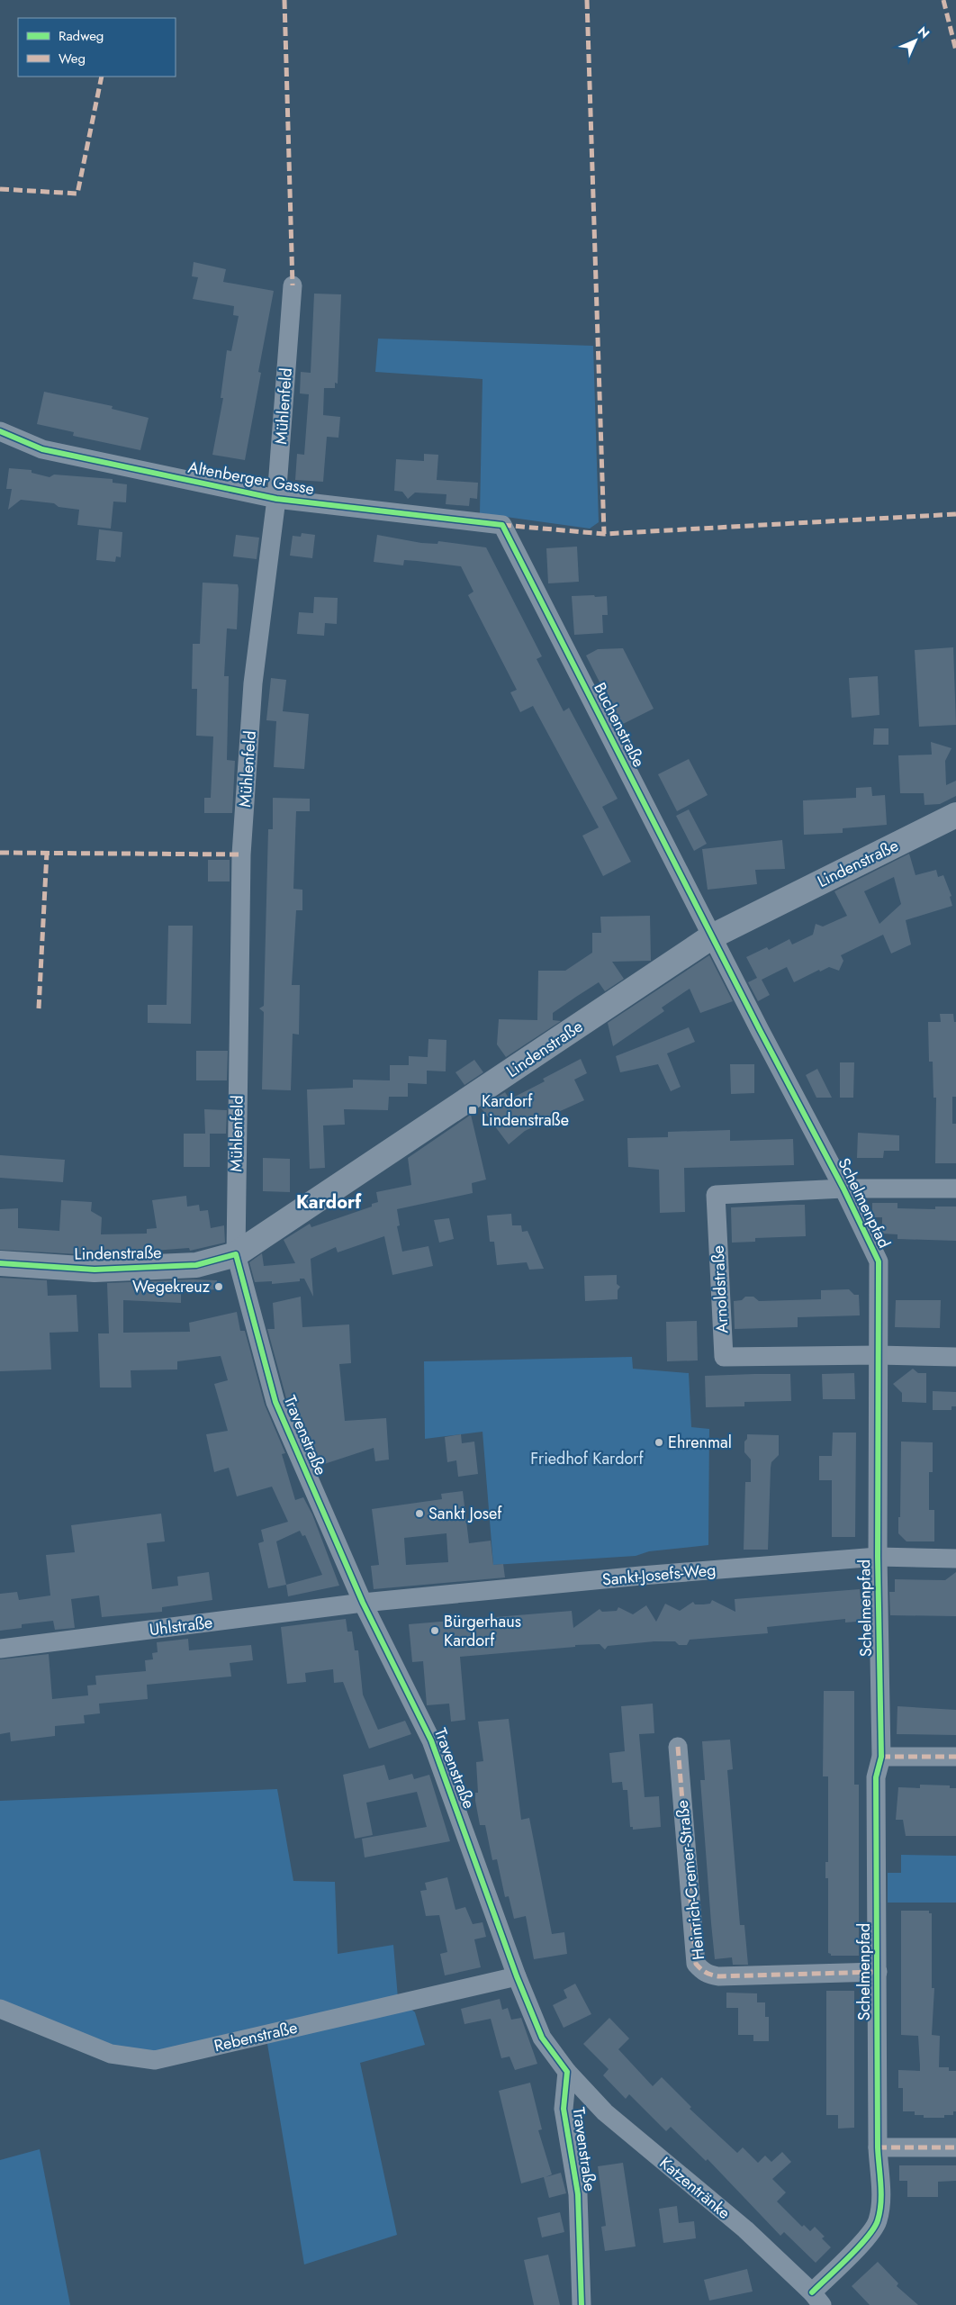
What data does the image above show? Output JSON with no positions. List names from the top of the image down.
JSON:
{
  "streets": {
    "street": [
      "Mühlenfeld",
      "Altenberger Gasse",
      "Buchenstraße",
      "Lindenstraße",
      "Schelmenpfad",
      "Arnoldstraße",
      "Travenstraße",
      "Sankt-Josefs-Weg",
      "Uhlstraße",
      "Heinrich-Cremer-Straße",
      "Rebenstraße",
      "Katzentränke"
    ]
  },
  "crossings": [
    ["Mühlenfeld", "Altenberger Gasse"],
    ["Mühlenfeld", "Lindenstraße"],
    ["Mühlenfeld", "Travenstraße"],
    ["Altenberger Gasse", "Buchenstraße"],
    ["Buchenstraße", "Lindenstraße"],
    ["Buchenstraße", "Schelmenpfad"],
    ["Lindenstraße", "Schelmenpfad"],
    ["Lindenstraße", "Travenstraße"],
    ["Schelmenpfad", "Arnoldstraße"],
    ["Schelmenpfad", "Sankt-Josefs-Weg"],
    ["Schelmenpfad", "Heinrich-Cremer-Straße"],
    ["Schelmenpfad", "Katzentränke"],
    ["Travenstraße", "Sankt-Josefs-Weg"],
    ["Travenstraße", "Uhlstraße"],
    ["Travenstraße", "Rebenstraße"],
    ["Travenstraße", "Katzentränke"],
    ["Sankt-Josefs-Weg", "Uhlstraße"]
  ],
  "districts": ["Kardorf"],
  "parks": ["Friedhof Kardorf"],
  "places": {
    "transit": ["Kardorf Lindenstraße"],
    "other": [
      "Wegekreuz",
      "Ehrenmal",
      "Sankt Josef",
      "Bürgerhaus Kardorf"
    ]
  },
  "legend": ["Radweg", "Weg"],
  "north": "top right"
}
